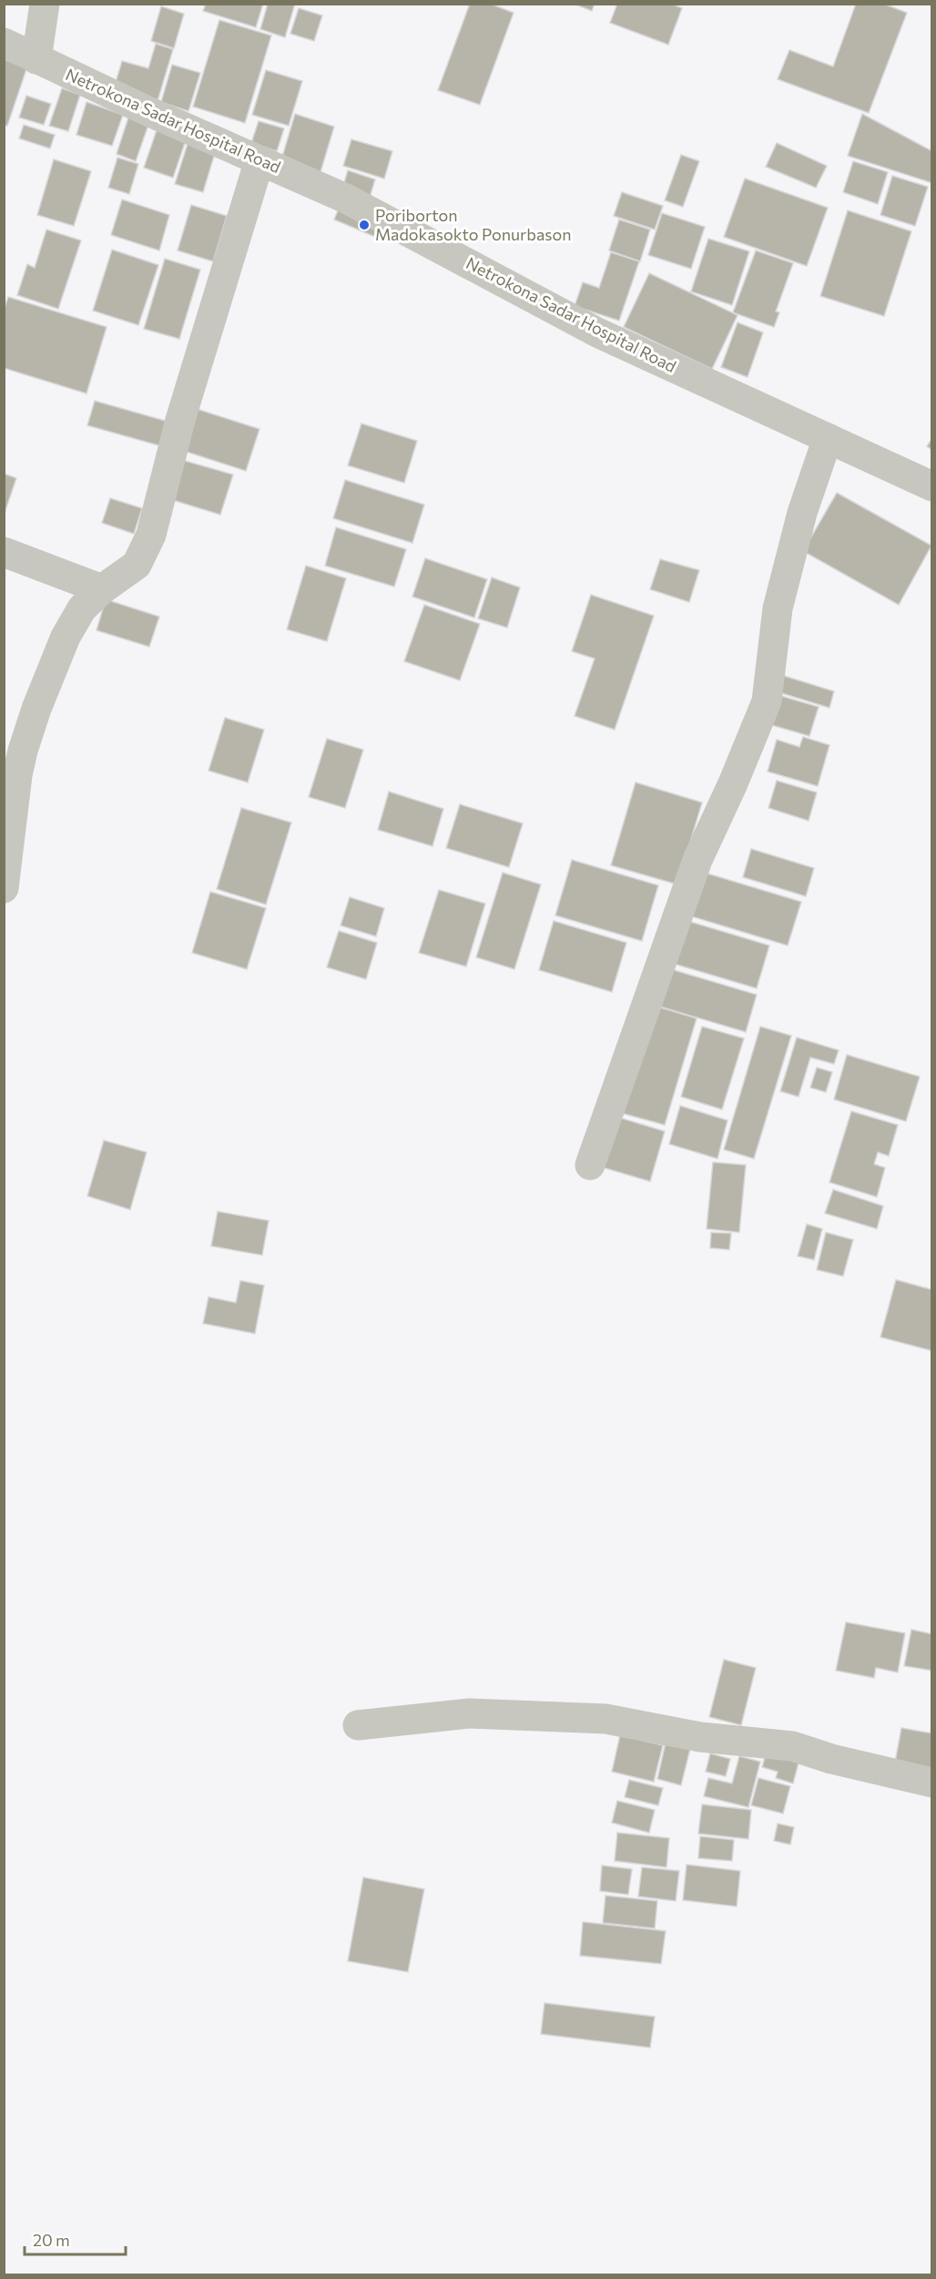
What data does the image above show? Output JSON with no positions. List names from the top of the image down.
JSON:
{
  "streets": {
    "street": ["Netrokona Sadar Hospital Road"]
  },
  "places": ["Poriborton Madokasokto Ponurbason"],
  "scale_bar": "20 m"
}
